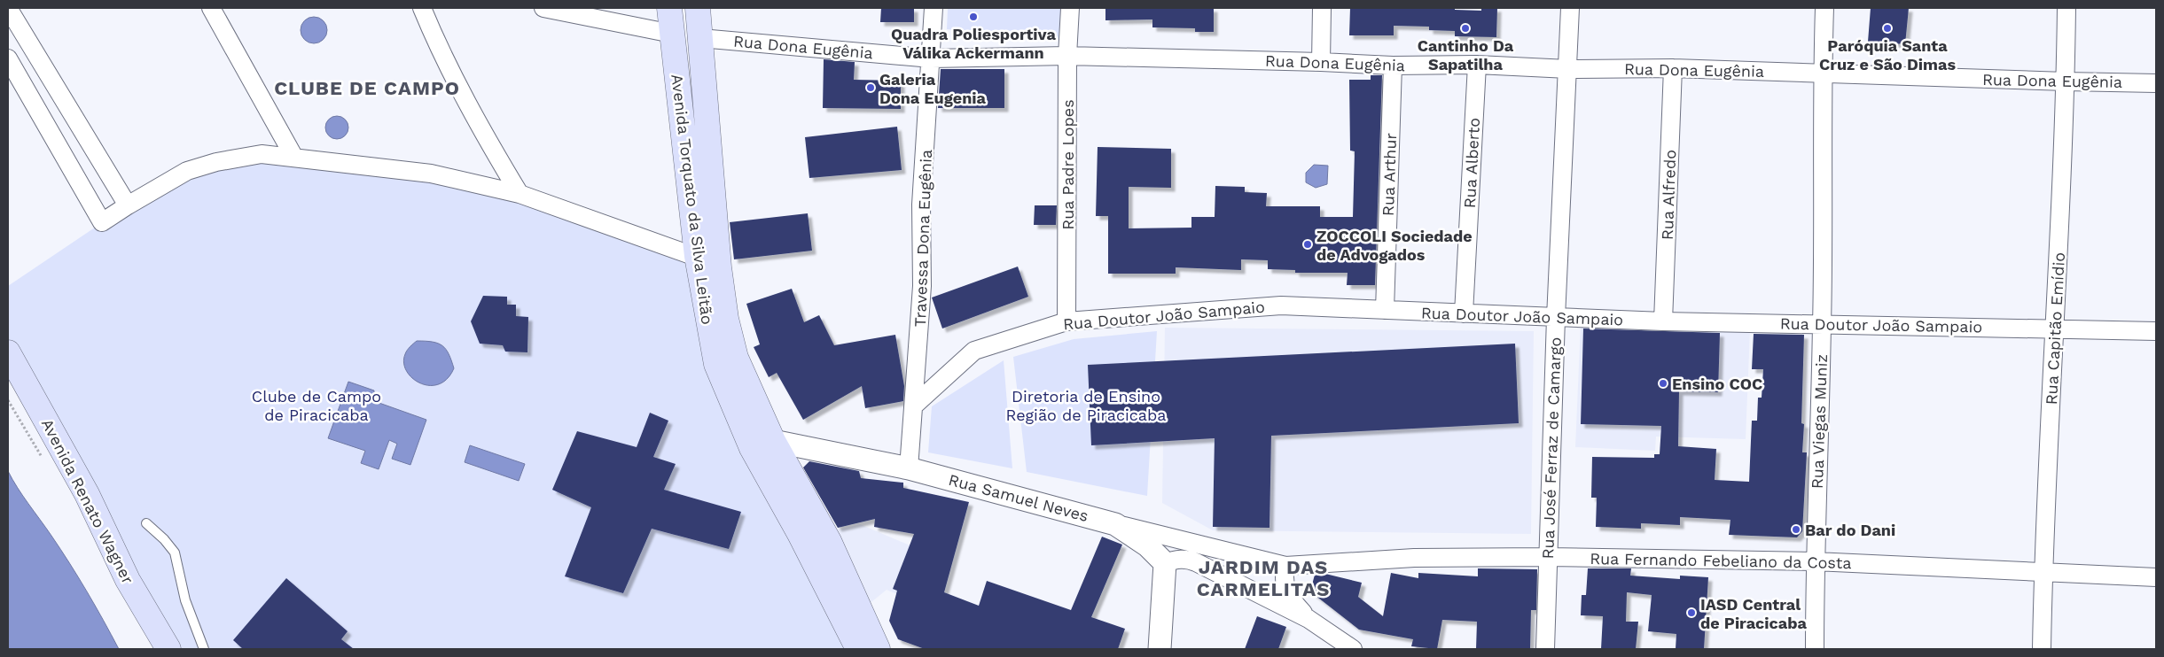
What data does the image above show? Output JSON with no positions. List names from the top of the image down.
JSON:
{
  "streets": {
    "main road": ["Avenida Torquato da Silva Leitão", "Avenida Renato Wagner"],
    "street": [
      "Rua Dona Eugênia",
      "Rua Alberto",
      "Rua Padre Lopes",
      "Rua Arthur",
      "Rua Alfredo",
      "Travessa Dona Eugênia",
      "Rua Doutor João Sampaio",
      "Rua Capitão Emídio",
      "Rua Viegas Muniz",
      "Rua José Ferraz de Camargo",
      "Rua Samuel Neves",
      "Rua Fernando Febeliano da Costa"
    ]
  },
  "crossings": [
    ["Rua Dona Eugênia", "Rua Alberto"],
    ["Rua Dona Eugênia", "Rua Padre Lopes"],
    ["Rua Dona Eugênia", "Rua Arthur"],
    ["Rua Dona Eugênia", "Rua Alfredo"],
    ["Rua Dona Eugênia", "Avenida Torquato da Silva Leitão"],
    ["Rua Dona Eugênia", "Travessa Dona Eugênia"],
    ["Rua Dona Eugênia", "Rua Capitão Emídio"],
    ["Rua Dona Eugênia", "Rua Viegas Muniz"],
    ["Rua Dona Eugênia", "Rua José Ferraz de Camargo"],
    ["Rua Alberto", "Rua Doutor João Sampaio"],
    ["Rua Padre Lopes", "Rua Doutor João Sampaio"],
    ["Rua Arthur", "Rua Doutor João Sampaio"],
    ["Rua Alfredo", "Rua Doutor João Sampaio"],
    ["Avenida Torquato da Silva Leitão", "Rua Samuel Neves"],
    ["Travessa Dona Eugênia", "Rua Doutor João Sampaio"],
    ["Travessa Dona Eugênia", "Rua Samuel Neves"],
    ["Rua Doutor João Sampaio", "Rua Capitão Emídio"],
    ["Rua Doutor João Sampaio", "Rua Viegas Muniz"],
    ["Rua Doutor João Sampaio", "Rua José Ferraz de Camargo"],
    ["Rua Capitão Emídio", "Rua Fernando Febeliano da Costa"],
    ["Rua Viegas Muniz", "Rua Fernando Febeliano da Costa"],
    ["Rua José Ferraz de Camargo", "Rua Fernando Febeliano da Costa"],
    ["Rua Samuel Neves", "Rua Fernando Febeliano da Costa"]
  ],
  "districts": ["CLUBE DE CAMPO", "JARDIM DAS CARMELITAS"],
  "parks": ["Clube de Campo de Piracicaba", "Diretoria de Ensino Região de Piracicaba"],
  "places": [
    "Quadra Poliesportiva Válika Ackermann",
    "Cantinho Da Sapatilha",
    "Paróquia Santa Cruz e São Dimas",
    "Galeria Dona Eugenia",
    "ZOCCOLI Sociedade de Advogados",
    "Ensino COC",
    "Bar do Dani",
    "IASD Central de Piracicaba"
  ]
}
